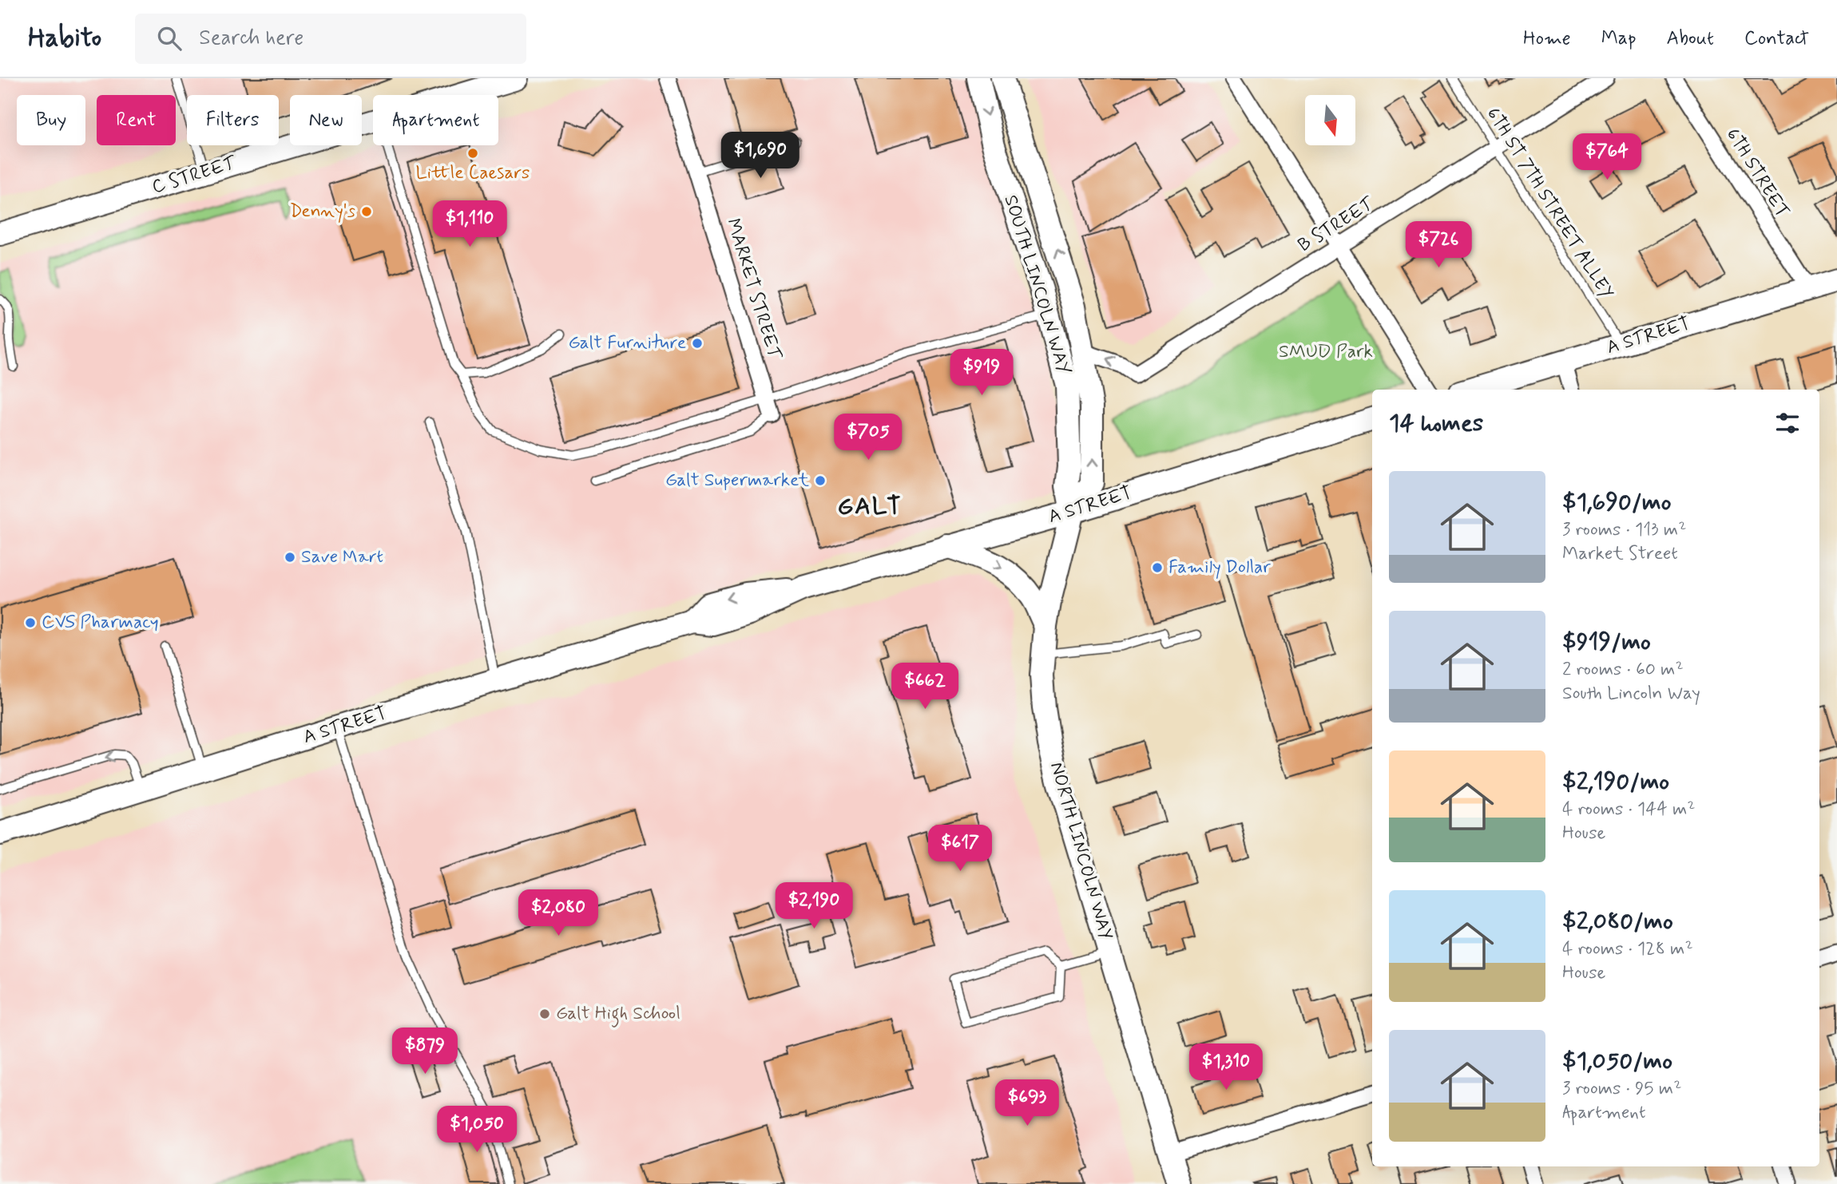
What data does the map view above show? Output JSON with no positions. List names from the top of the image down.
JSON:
{
  "streets": {
    "main road": [
      "C STREET",
      "SOUTH LINCOLN WAY",
      "A STREET",
      "NORTH LINCOLN WAY"
    ],
    "street": ["6TH STREET", "B STREET", "MARKET STREET"],
    "lane": ["6TH ST 7TH STREET ALLEY"]
  },
  "crossings": [
    ["6TH STREET", "A STREET"],
    ["6TH ST 7TH STREET ALLEY", "B STREET"],
    ["6TH ST 7TH STREET ALLEY", "A STREET"],
    ["B STREET", "SOUTH LINCOLN WAY"],
    ["SOUTH LINCOLN WAY", "A STREET"],
    ["SOUTH LINCOLN WAY", "NORTH LINCOLN WAY"],
    ["A STREET", "NORTH LINCOLN WAY"]
  ],
  "one_way": ["B STREET"],
  "districts": ["GALT"],
  "parks": ["SMUD Park"],
  "places": [
    "Little Caesars",
    "Denny's",
    "Galt Furniture",
    "Galt Supermarket",
    "Save Mart",
    "Family Dollar",
    "CVS Pharmacy",
    "Galt High School"
  ],
  "north": "bottom",
  "page": {
    "header": "Habito",
    "search": "Search here",
    "nav": [
      "Home",
      "Map",
      "About",
      "Contact"
    ],
    "chip": [
      "Buy",
      "Rent",
      "Filters",
      "New",
      "Apartment"
    ],
    "price": [
      "$1,690",
      "$764",
      "$1,110",
      "$726",
      "$919",
      "$705",
      "$662",
      "$617",
      "$2,190",
      "$2,080",
      "$879",
      "$1,310",
      "$693",
      "$1,050"
    ],
    "heading": "14 homes",
    "list": [
      {
        "name": "$1,690/mo",
        "note": "3 rooms · 113 m² · Market Street"
      },
      {
        "name": "$919/mo",
        "note": "2 rooms · 60 m² · South Lincoln Way"
      },
      {
        "name": "$2,190/mo",
        "note": "4 rooms · 144 m² · House"
      },
      {
        "name": "$2,080/mo",
        "note": "4 rooms · 128 m² · House"
      },
      {
        "name": "$1,050/mo",
        "note": "3 rooms · 95 m² · Apartment"
      }
    ]
  }
}
